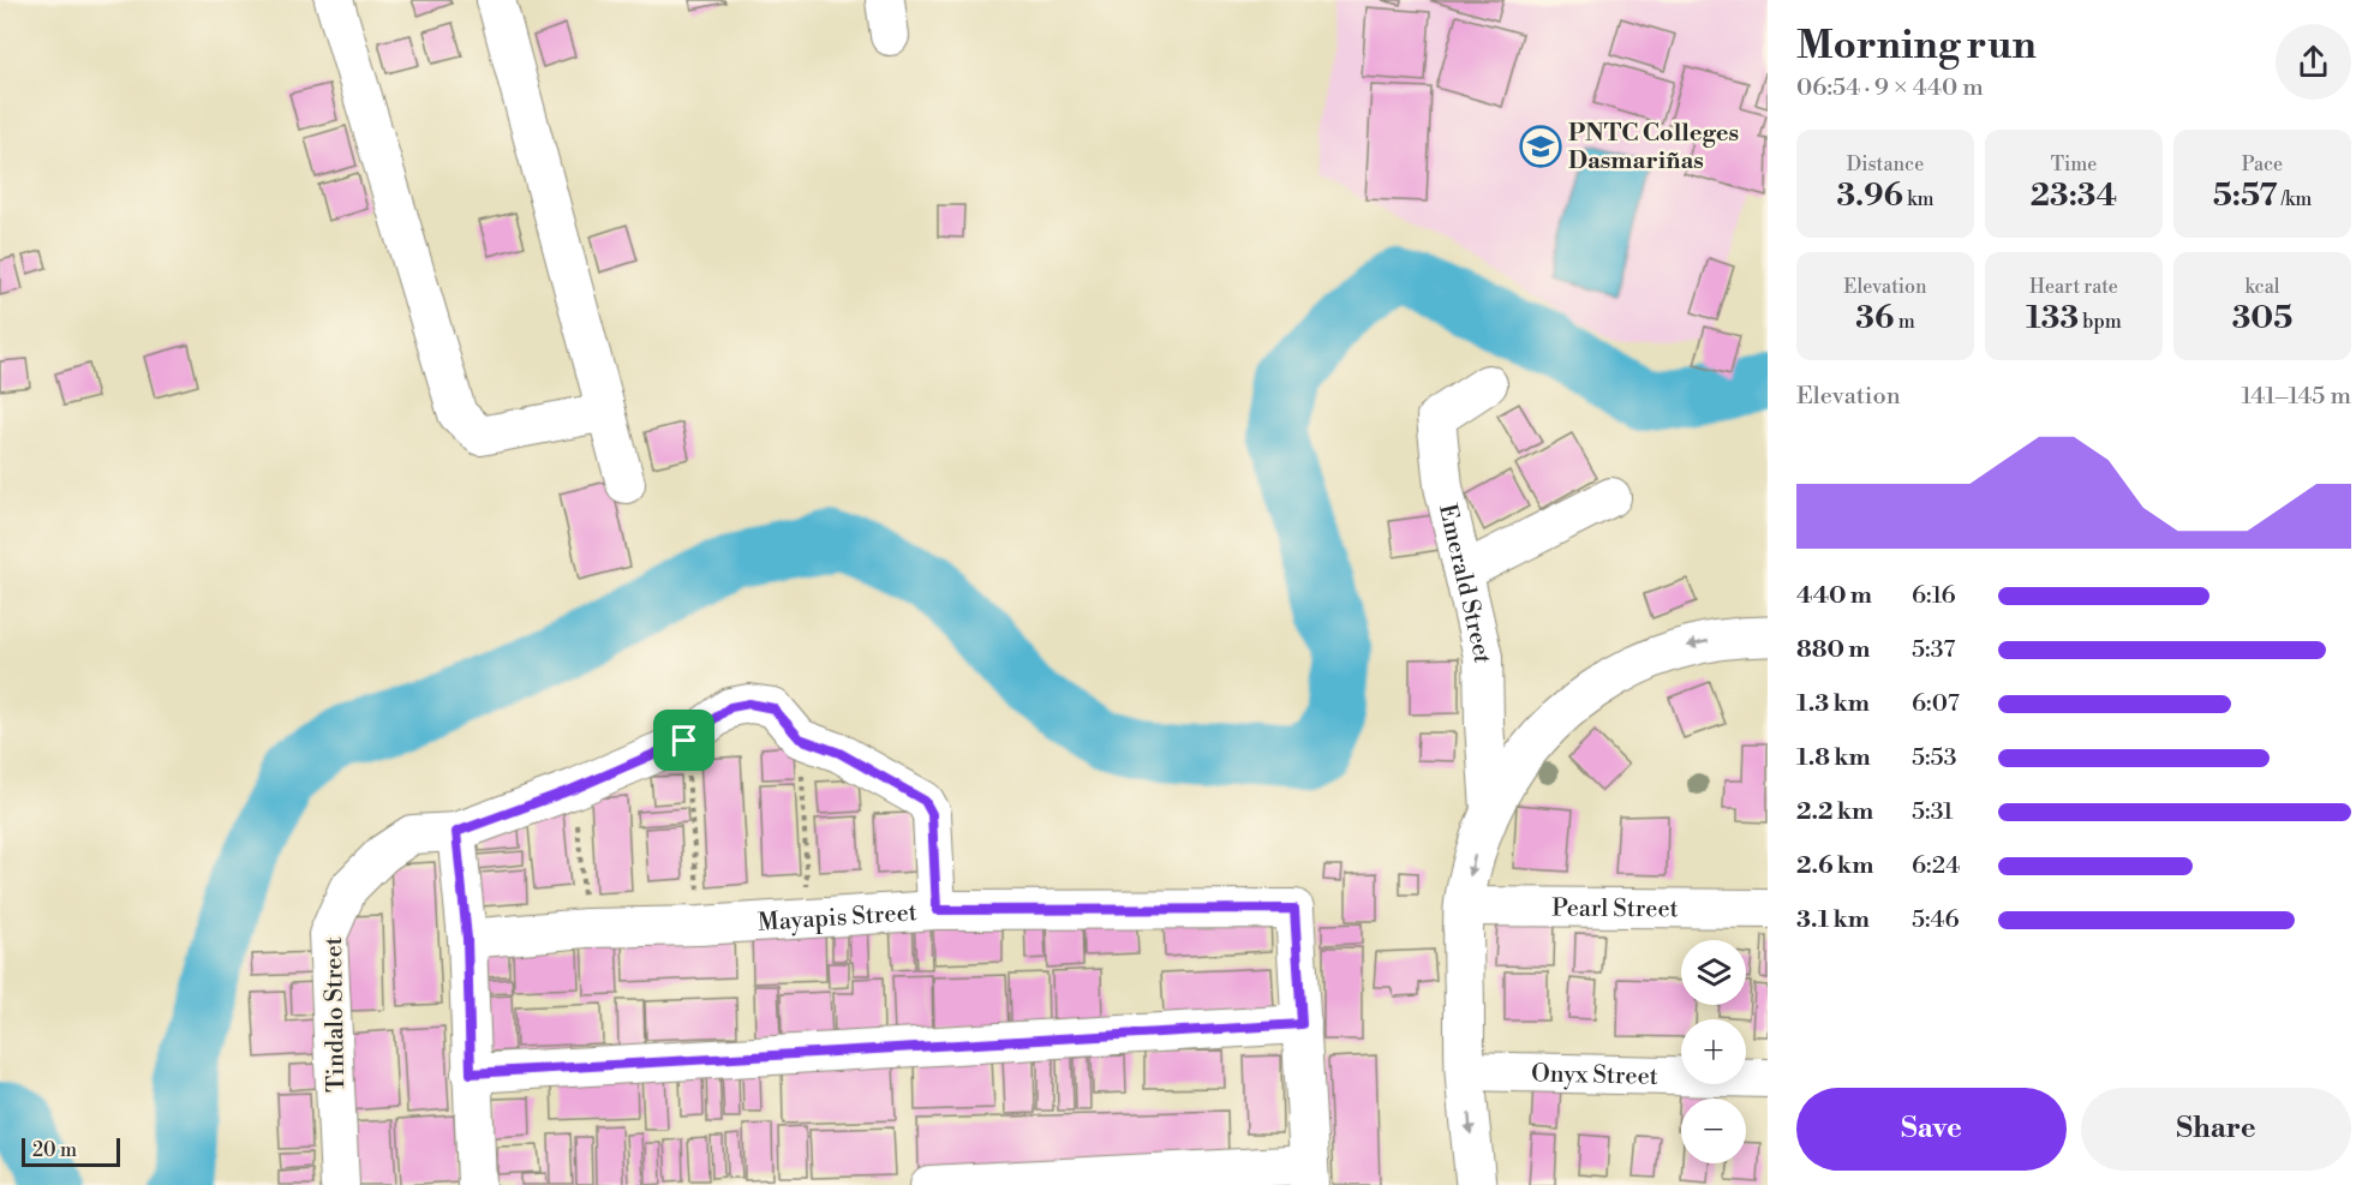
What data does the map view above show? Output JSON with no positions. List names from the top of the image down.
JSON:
{
  "streets": {
    "street": [
      "Emerald Street",
      "Pearl Street",
      "Mayapis Street",
      "Tindalo Street",
      "Onyx Street"
    ]
  },
  "crossings": [
    ["Emerald Street", "Pearl Street"],
    ["Emerald Street", "Onyx Street"]
  ],
  "one_way": ["Emerald Street"],
  "places": {
    "school or university": ["PNTC Colleges Dasmariñas"]
  },
  "scale_bar": "20 m",
  "page": {
    "heading": ["Morning run", "06:54 · 9 × 440 m"],
    "stats": [
      ["Distance", "3.96 km"],
      ["Time", "23:34"],
      ["Pace", "5:57 /km"],
      ["Elevation", "36 m"],
      ["Heart rate", "133 bpm"],
      ["kcal", "305"]
    ],
    "chart": ["Elevation", "141–145 m"],
    "list": [
      {
        "name": "440 m",
        "note": "6:16"
      },
      {
        "name": "880 m",
        "note": "5:37"
      },
      {
        "name": "1.3 km",
        "note": "6:07"
      },
      {
        "name": "1.8 km",
        "note": "5:53"
      },
      {
        "name": "2.2 km",
        "note": "5:31"
      },
      {
        "name": "2.6 km",
        "note": "6:24"
      },
      {
        "name": "3.1 km",
        "note": "5:46"
      }
    ],
    "map_buttons": ["+", "−"],
    "buttons": ["Save", "Share"],
    "scale": "20 m"
  }
}
